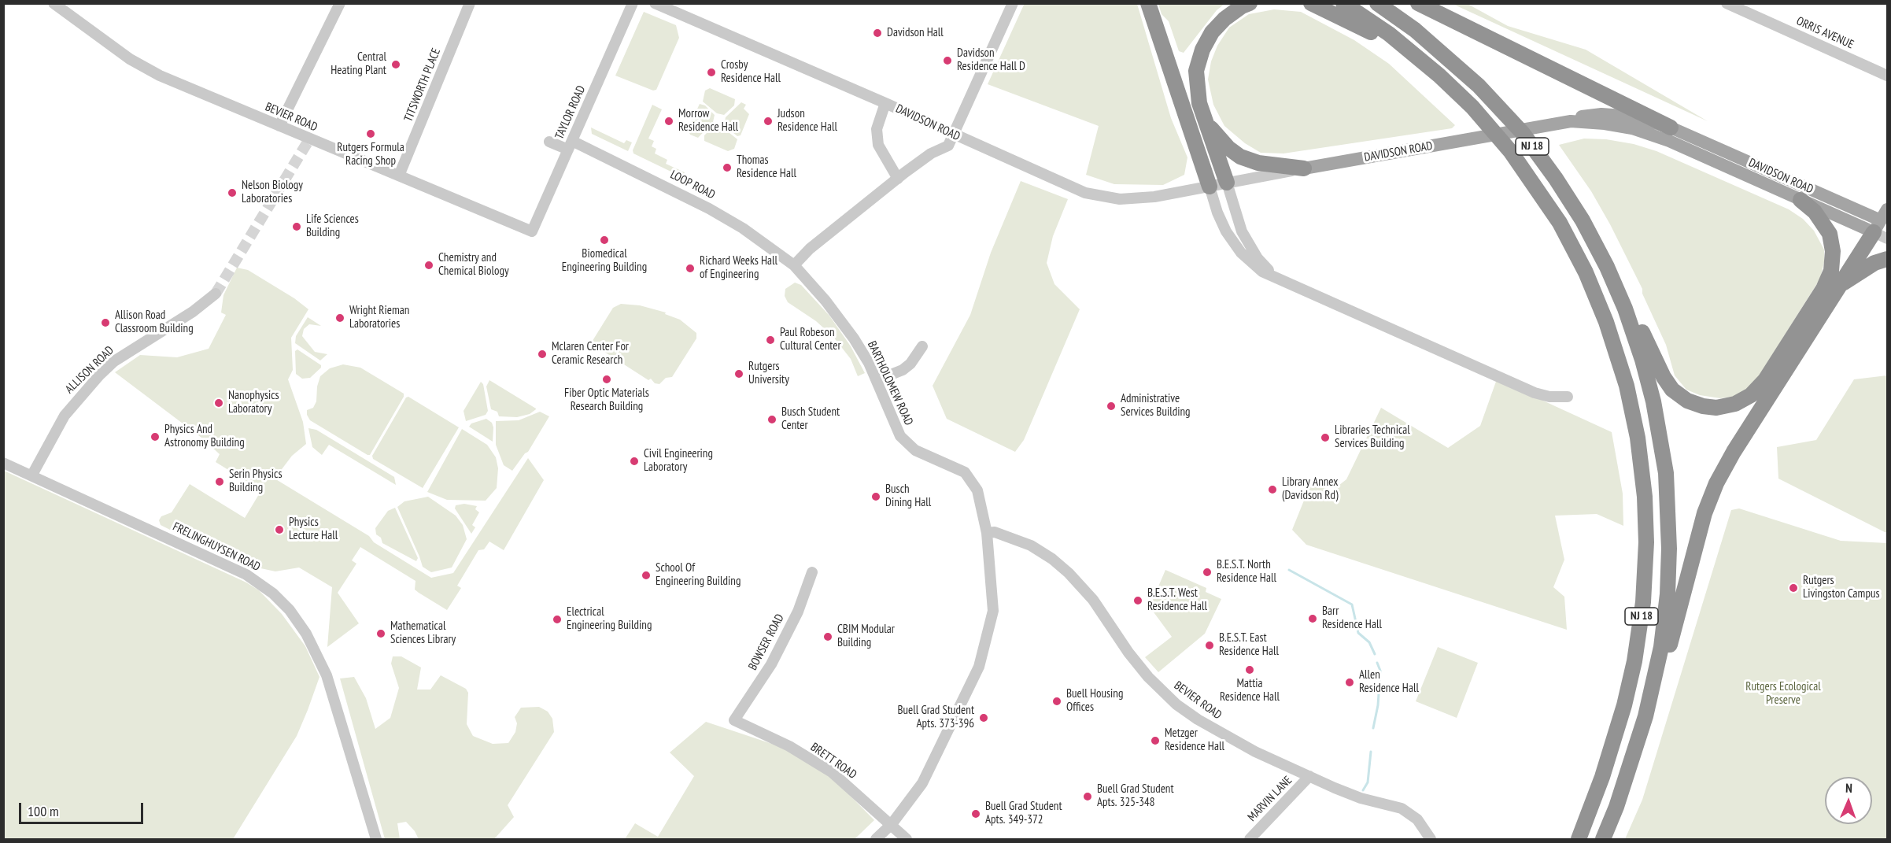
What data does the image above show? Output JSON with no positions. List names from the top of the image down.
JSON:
{
  "streets": {
    "highway": ["NJ 18"],
    "main road": ["DAVIDSON ROAD"],
    "street": [
      "ORRIS AVENUE",
      "TITSWORTH PLACE",
      "TAYLOR ROAD",
      "BEVIER ROAD",
      "LOOP ROAD",
      "ALLISON ROAD",
      "BARTHOLOMEW ROAD",
      "FRELINGHUYSEN ROAD",
      "BOWSER ROAD",
      "BRETT ROAD",
      "MARVIN LANE"
    ]
  },
  "crossings": [
    ["TITSWORTH PLACE", "BEVIER ROAD"],
    ["TAYLOR ROAD", "BEVIER ROAD"],
    ["TAYLOR ROAD", "LOOP ROAD"],
    ["BEVIER ROAD", "BARTHOLOMEW ROAD"],
    ["BEVIER ROAD", "MARVIN LANE"],
    ["LOOP ROAD", "BARTHOLOMEW ROAD"],
    ["ALLISON ROAD", "FRELINGHUYSEN ROAD"],
    ["BARTHOLOMEW ROAD", "BRETT ROAD"],
    ["BOWSER ROAD", "BRETT ROAD"]
  ],
  "parks": ["Rutgers Ecological Preserve"],
  "places": [
    "Davidson Hall",
    "Davidson Residence Hall D",
    "Central Heating Plant",
    "Crosby Residence Hall",
    "Morrow Residence Hall",
    "Judson Residence Hall",
    "Rutgers Formula Racing Shop",
    "Thomas Residence Hall",
    "Nelson Biology Laboratories",
    "Life Sciences Building",
    "Biomedical Engineering Building",
    "Chemistry and Chemical Biology",
    "Richard Weeks Hall of Engineering",
    "Wright Rieman Laboratories",
    "Allison Road Classroom Building",
    "Paul Robeson Cultural Center",
    "Mclaren Center For Ceramic Research",
    "Rutgers University",
    "Fiber Optic Materials Research Building",
    "Nanophysics Laboratory",
    "Administrative Services Building",
    "Busch Student Center",
    "Physics And Astronomy Building",
    "Libraries Technical Services Building",
    "Civil Engineering Laboratory",
    "Serin Physics Building",
    "Library Annex (Davidson Rd)",
    "Busch Dining Hall",
    "Physics Lecture Hall",
    "B.E.S.T. North Residence Hall",
    "School Of Engineering Building",
    "Rutgers Livingston Campus",
    "B.E.S.T. West Residence Hall",
    "Barr Residence Hall",
    "Electrical Engineering Building",
    "Mathematical Sciences Library",
    "CBIM Modular Building",
    "B.E.S.T. East Residence Hall",
    "Mattia Residence Hall",
    "Allen Residence Hall",
    "Buell Housing Offices",
    "Buell Grad Student Apts. 373-396",
    "Metzger Residence Hall",
    "Buell Grad Student Apts. 325-348",
    "Buell Grad Student Apts. 349-372"
  ],
  "scale_bar": "100 m",
  "north": "top"
}
